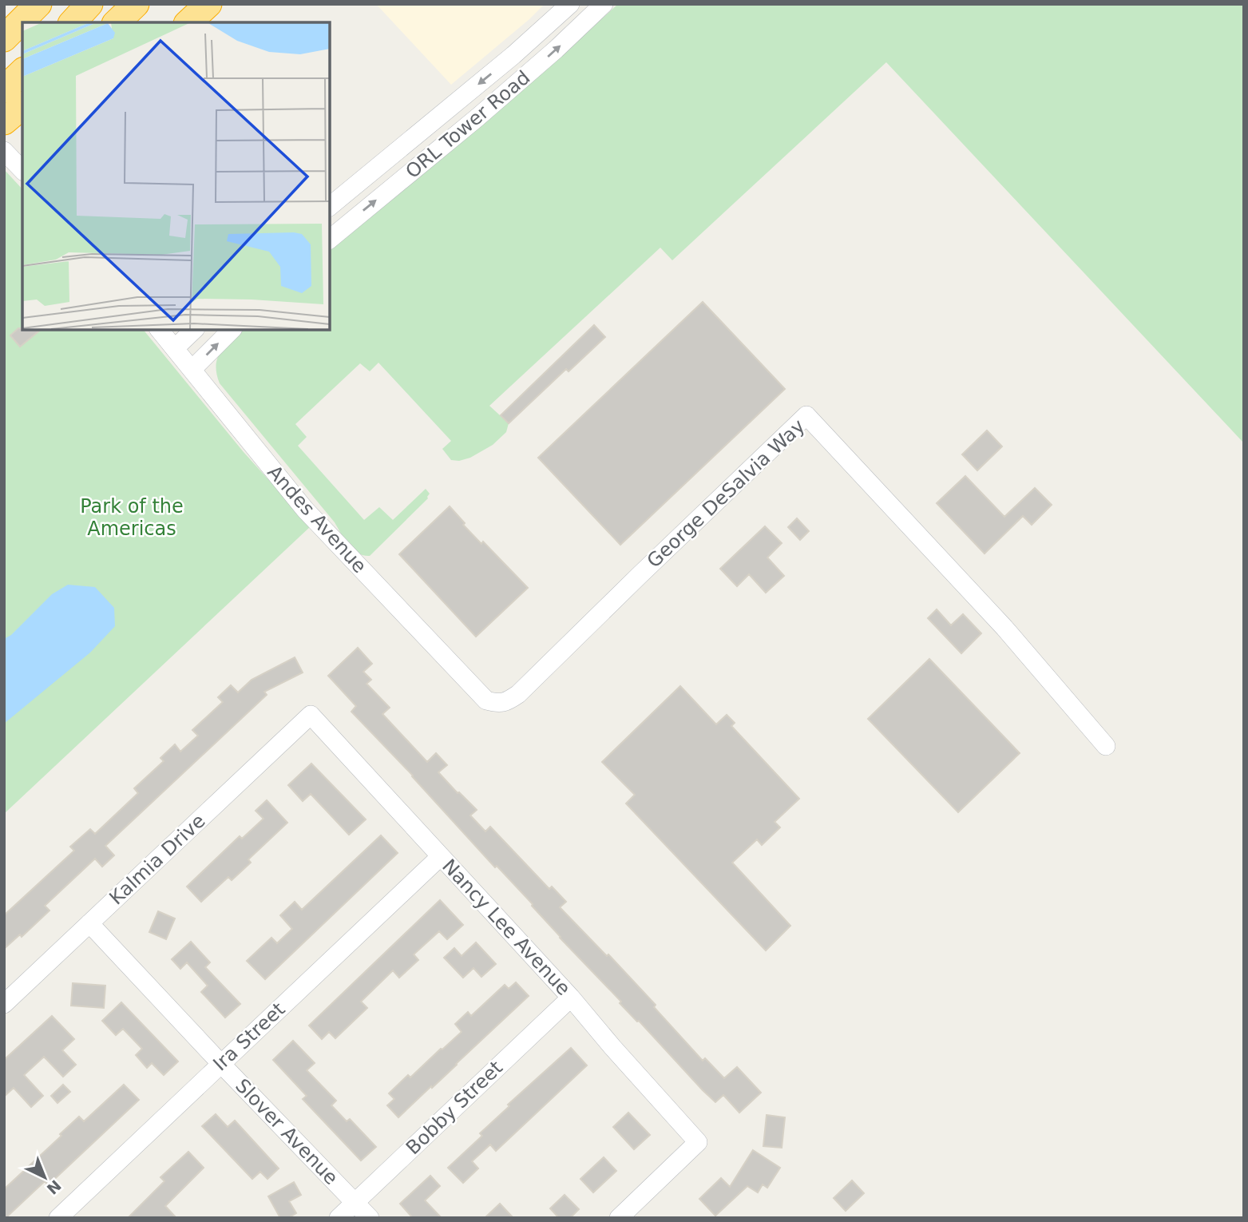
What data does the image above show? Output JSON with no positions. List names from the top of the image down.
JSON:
{
  "streets": {
    "street": [
      "ORL Tower Road",
      "George DeSalvia Way",
      "Andes Avenue",
      "Kalmia Drive",
      "Nancy Lee Avenue",
      "Ira Street",
      "Bobby Street",
      "Slover Avenue"
    ]
  },
  "crossings": [
    ["George DeSalvia Way", "Andes Avenue"],
    ["Kalmia Drive", "Nancy Lee Avenue"],
    ["Kalmia Drive", "Slover Avenue"],
    ["Nancy Lee Avenue", "Ira Street"],
    ["Nancy Lee Avenue", "Bobby Street"],
    ["Ira Street", "Slover Avenue"],
    ["Bobby Street", "Slover Avenue"]
  ],
  "parks": ["Park of the Americas"],
  "north": "bottom right"
}
